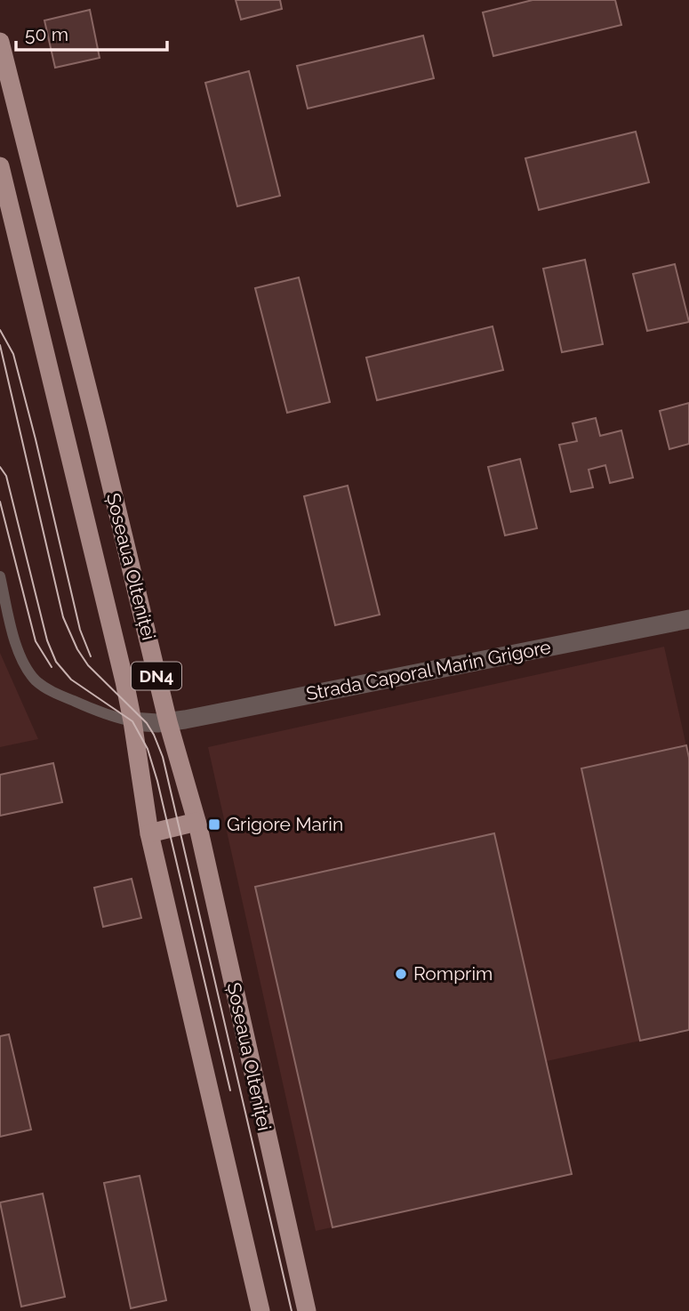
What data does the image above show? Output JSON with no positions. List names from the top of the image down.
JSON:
{
  "streets": {
    "main road": ["Șoseaua Olteniței", "DN4"],
    "street": ["Strada Caporal Marin Grigore"]
  },
  "crossings": [
    ["Șoseaua Olteniței", "Strada Caporal Marin Grigore"]
  ],
  "places": {
    "transit": ["Grigore Marin"],
    "other": ["Romprim"]
  },
  "scale_bar": "50 m"
}
